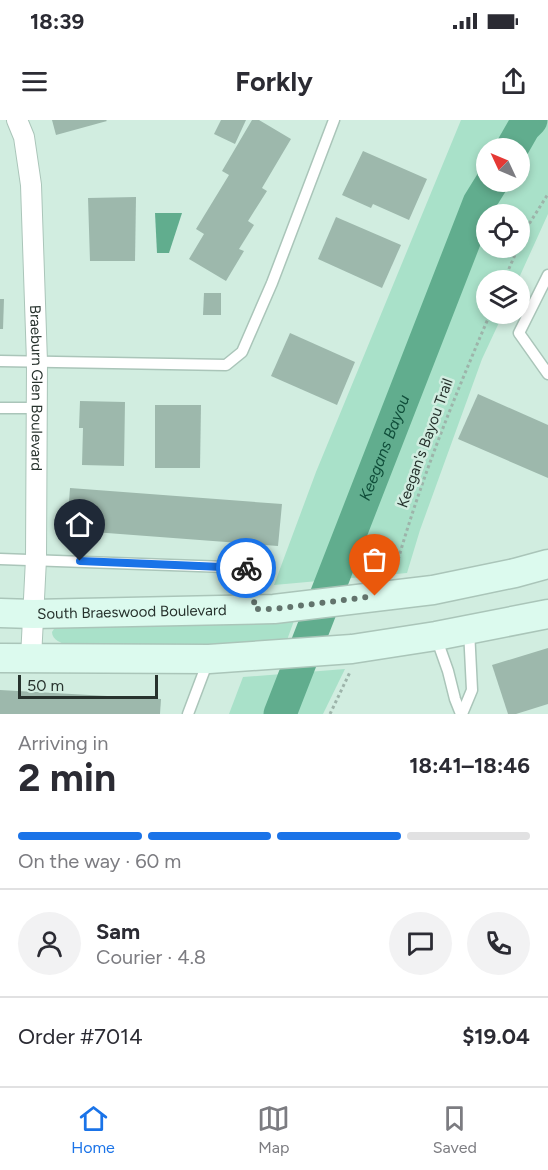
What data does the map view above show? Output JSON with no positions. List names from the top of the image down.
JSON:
{
  "streets": {
    "main road": ["South Braeswood Boulevard"],
    "street": ["Braeburn Glen Boulevard"],
    "path": ["Keegan's Bayou Trail"]
  },
  "crossings": [
    ["Braeburn Glen Boulevard", "South Braeswood Boulevard"]
  ],
  "water": ["Keegans Bayou"],
  "scale_bar": "50 m",
  "north": "top left",
  "page": {
    "status": "18:39",
    "header": "Forkly",
    "scale": "50 m",
    "heading": ["2 min", "Arriving in", "18:41–18:46"],
    "panel": [
      "Sam",
      "Courier · 4.8",
      "Order #7014",
      "$19.04"
    ],
    "bar": "On the way · 60 m",
    "tabs": ["Home", "Map", "Saved"]
  }
}
